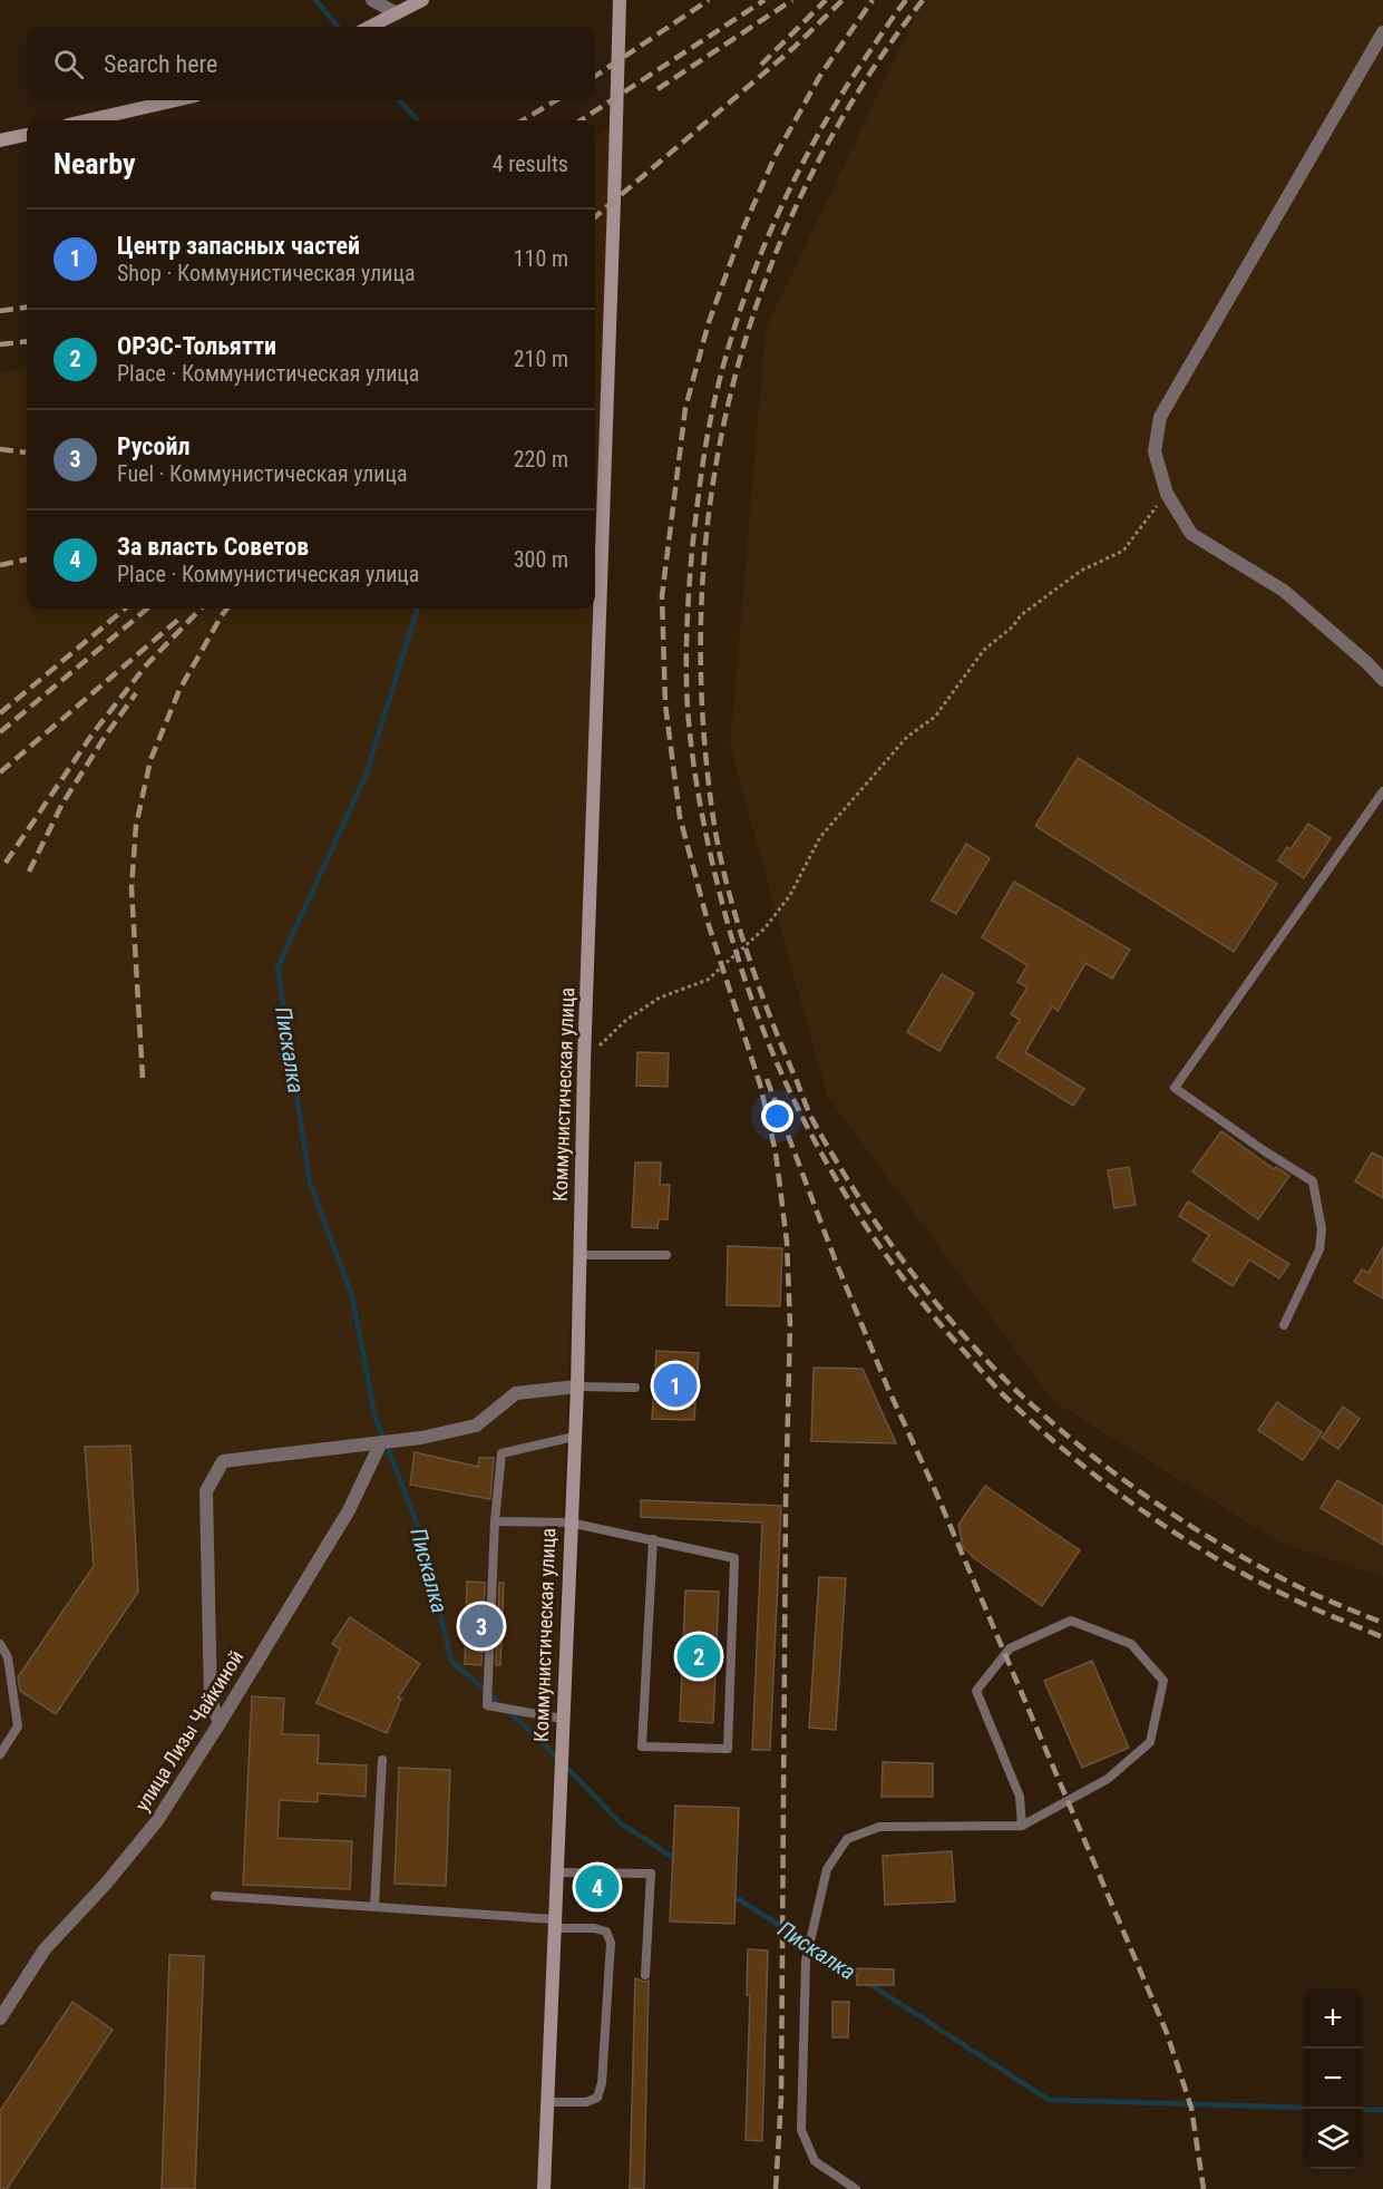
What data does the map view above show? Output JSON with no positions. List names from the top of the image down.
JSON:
{
  "streets": {
    "main road": ["Коммунистическая улица"],
    "street": ["улица Лизы Чайкиной"]
  },
  "water": ["Пискалка"],
  "page": {
    "search": "Search here",
    "heading": ["Nearby", "4 results"],
    "list": [
      {
        "mark": "1",
        "name": "Центр запасных частей",
        "note": "Shop · Коммунистическая улица",
        "value": "110 m"
      },
      {
        "mark": "2",
        "name": "ОРЭС-Тольятти",
        "note": "Place · Коммунистическая улица",
        "value": "210 m"
      },
      {
        "mark": "3",
        "name": "Русойл",
        "note": "Fuel · Коммунистическая улица",
        "value": "220 m"
      },
      {
        "mark": "4",
        "name": "За власть Советов",
        "note": "Place · Коммунистическая улица",
        "value": "300 m"
      }
    ],
    "pins": [
      "1",
      "3",
      "2",
      "4"
    ],
    "map_buttons": ["+", "−"]
  }
}
